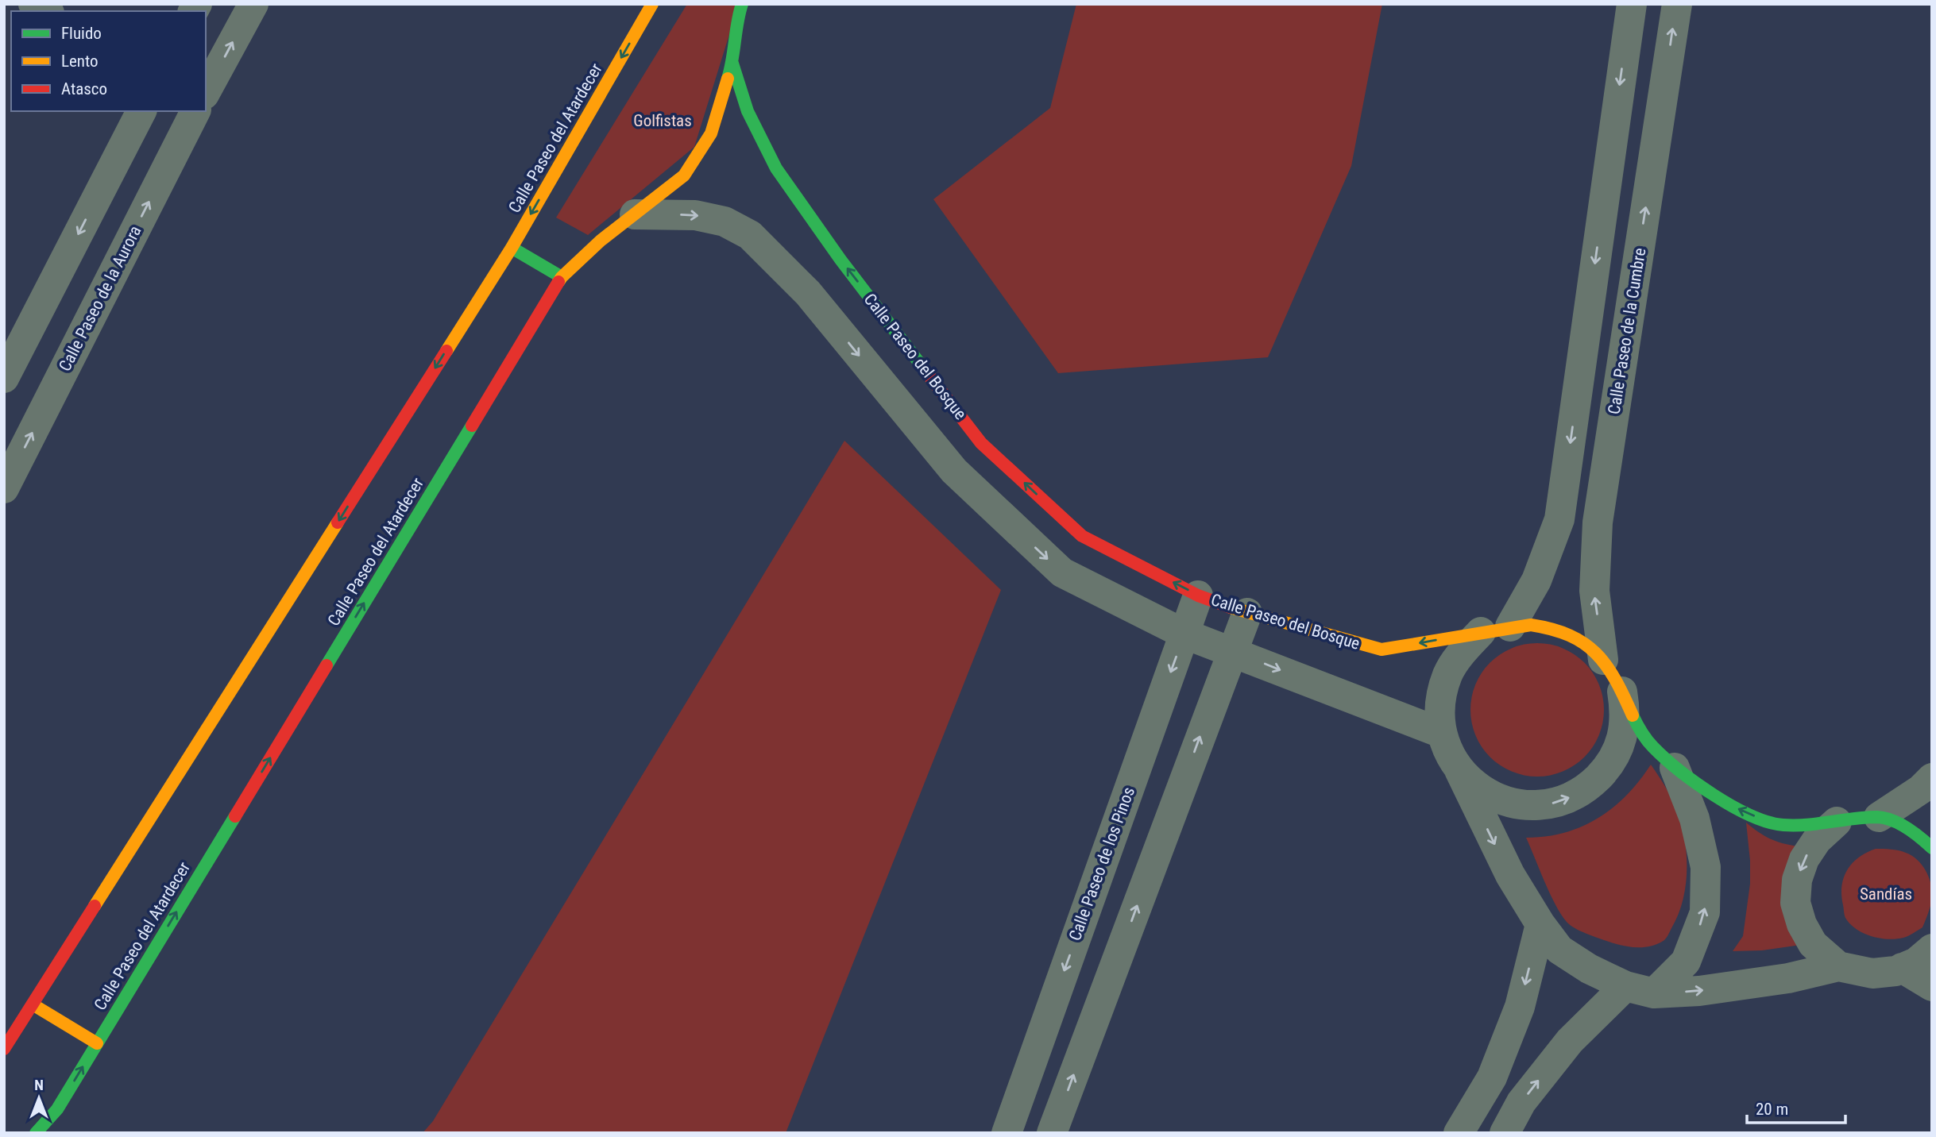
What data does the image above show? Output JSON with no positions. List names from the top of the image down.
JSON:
{
  "streets": {
    "street": [
      "Calle Paseo del Atardecer",
      "Calle Paseo de la Aurora",
      "Calle Paseo de la Cumbre",
      "Calle Paseo del Bosque",
      "Calle Paseo de los Pinos"
    ]
  },
  "crossings": [
    ["Calle Paseo del Atardecer", "Calle Paseo del Bosque"],
    ["Calle Paseo de la Cumbre", "Calle Paseo del Bosque"],
    ["Calle Paseo del Bosque", "Calle Paseo de los Pinos"]
  ],
  "parks": ["Golfistas", "Sandías"],
  "legend": ["Fluido", "Lento", "Atasco"],
  "scale_bar": "20 m",
  "north": "top"
}
